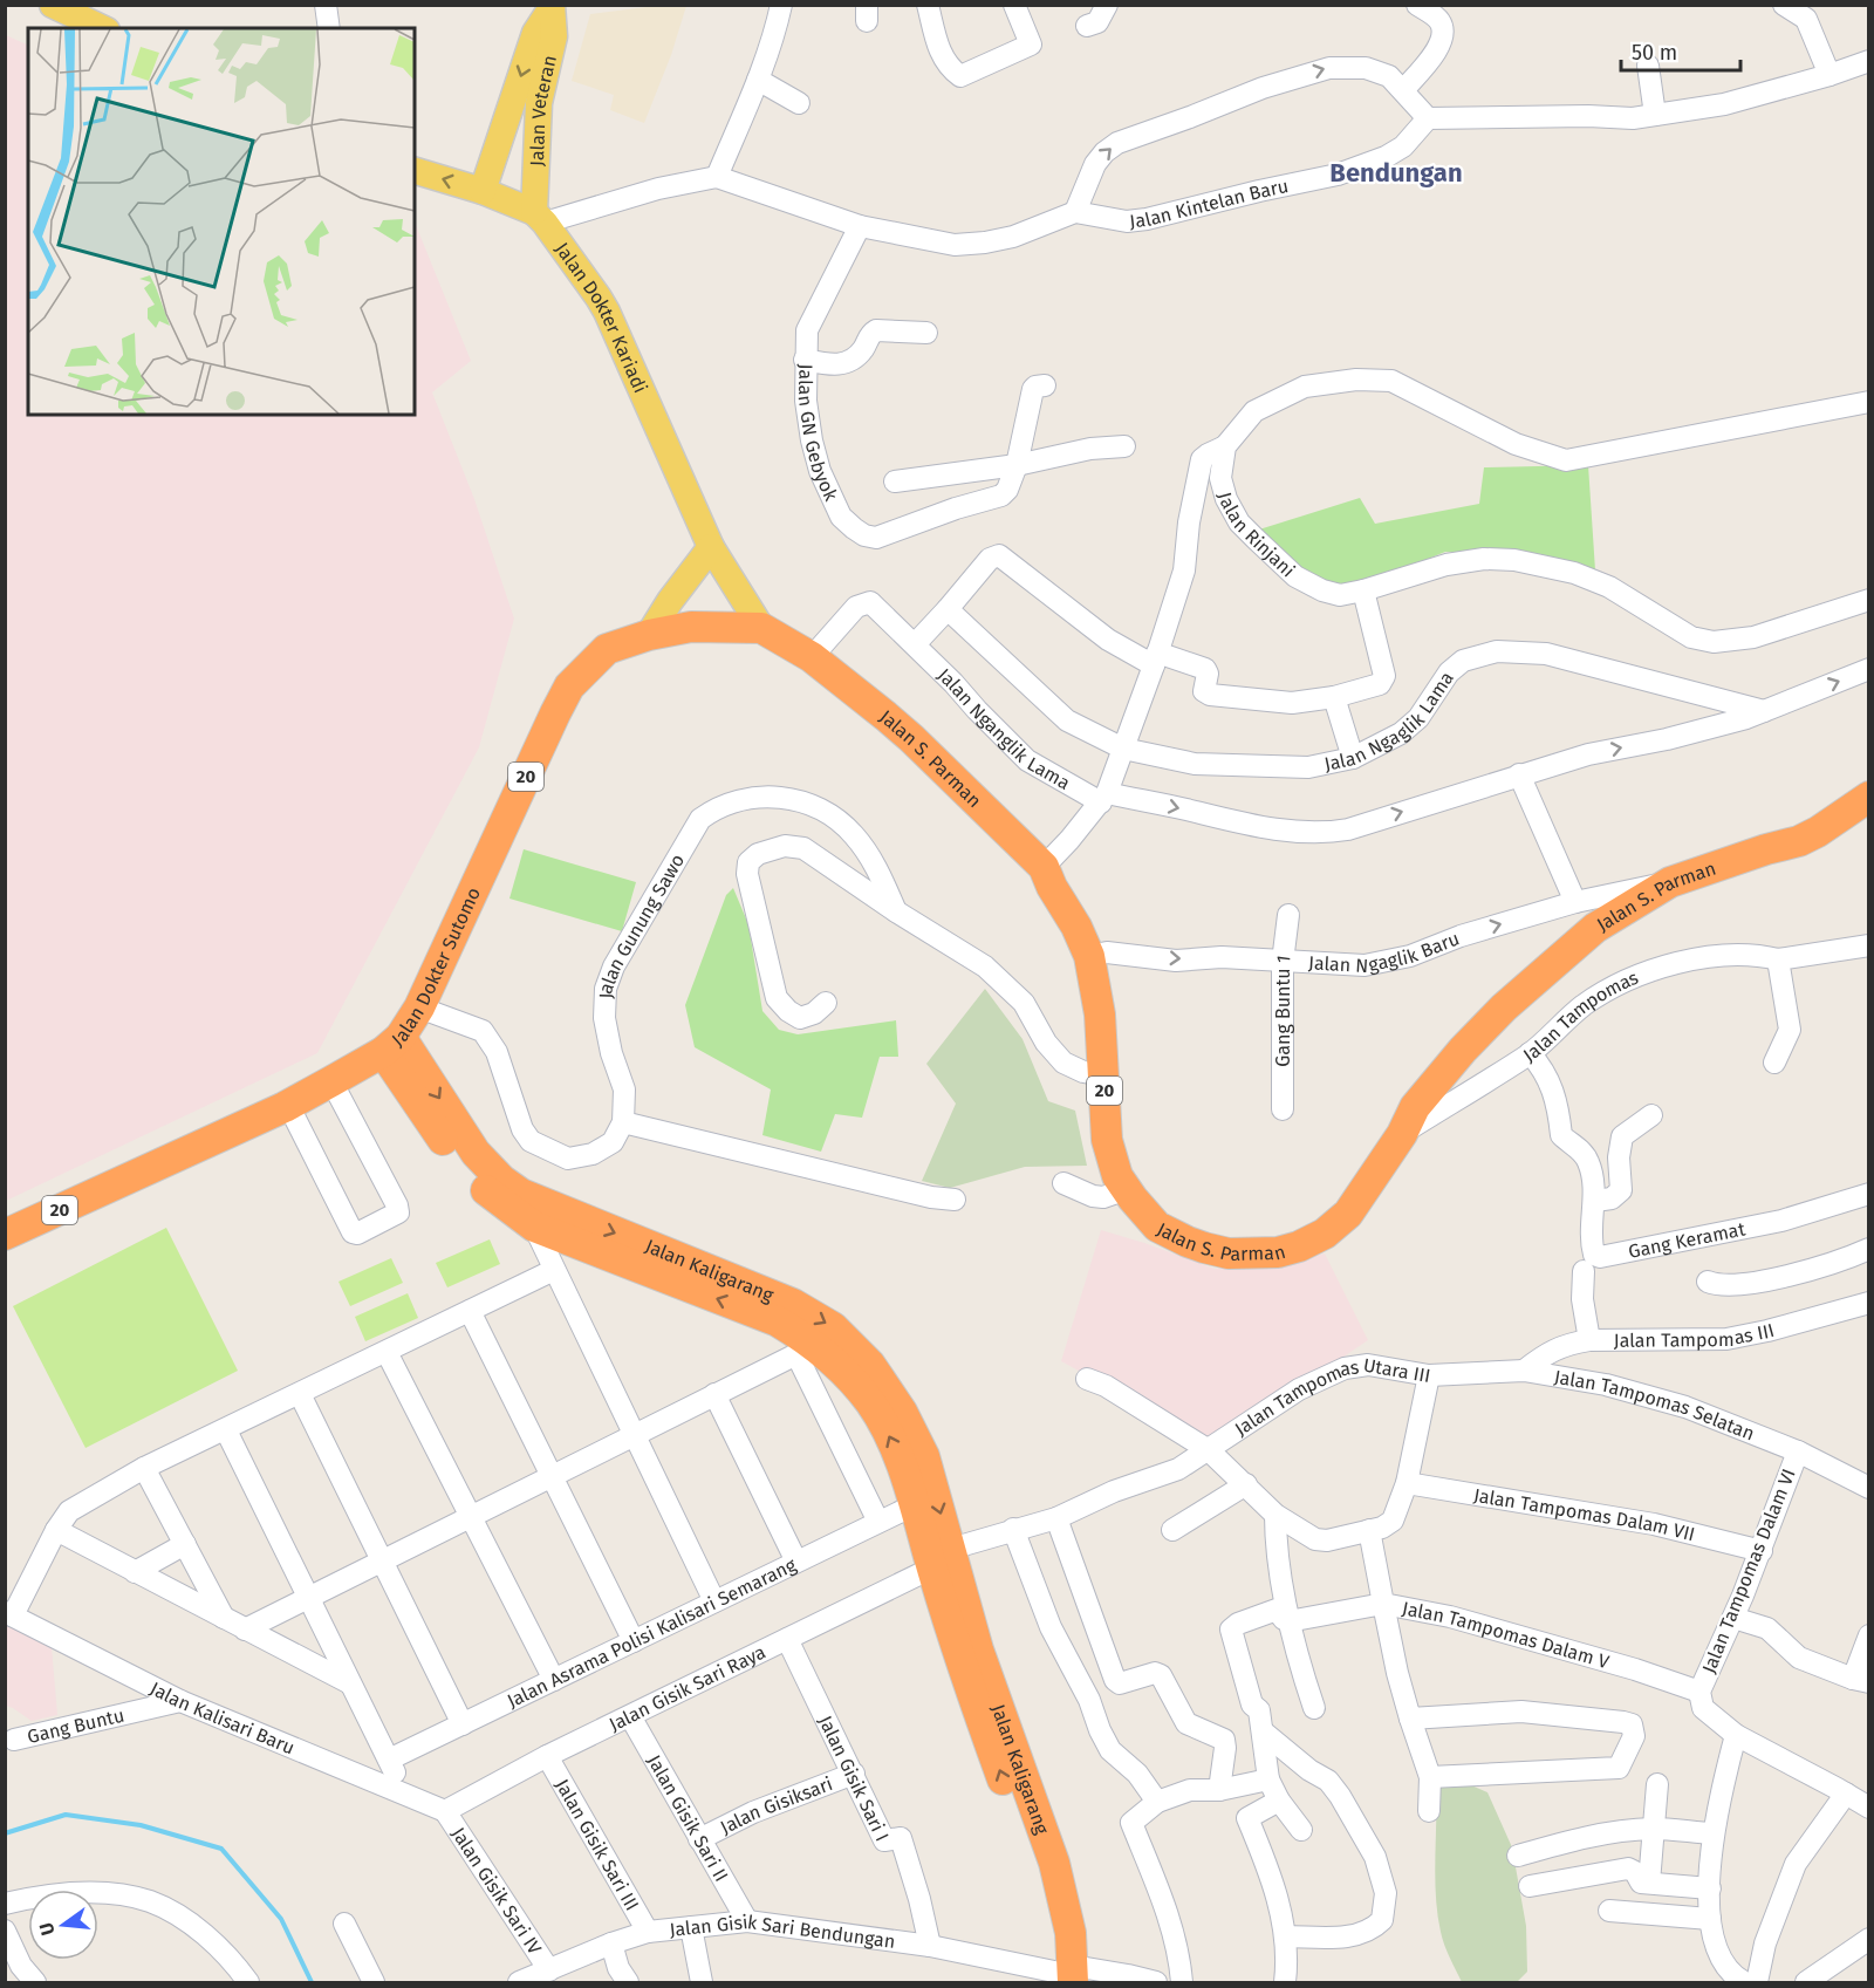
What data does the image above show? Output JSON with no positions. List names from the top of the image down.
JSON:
{
  "streets": {
    "highway": [
      "Jalan S. Parman",
      "20",
      "Jalan Dokter Sutomo",
      "Jalan Kaligarang"
    ],
    "main road": ["Jalan Veteran", "Jalan Dokter Kariadi"],
    "street": [
      "Jalan Kintelan Baru",
      "Jalan GN Gebyok",
      "Jalan Rinjani",
      "Jalan Ngaglik Lama",
      "Jalan Nganglik Lama",
      "Jalan Gunung Sawo",
      "Jalan Ngaglik Baru",
      "Gang Buntu 1",
      "Jalan Tampomas",
      "Gang Keramat",
      "Jalan Tampomas III",
      "Jalan Tampomas Selatan",
      "Jalan Tampomas Utara III",
      "Jalan Tampomas Dalam VII",
      "Jalan Tampomas Dalam VI",
      "Jalan Asrama Polisi Kalisari Semarang",
      "Jalan Tampomas Dalam V",
      "Jalan Gisik Sari Raya",
      "Jalan Kalisari Baru",
      "Gang Buntu",
      "Jalan Gisik Sari I",
      "Jalan Gisiksari",
      "Jalan Gisik Sari II",
      "Jalan Gisik Sari III",
      "Jalan Gisik Sari IV",
      "Jalan Gisik Sari Bendungan"
    ]
  },
  "crossings": [
    ["Jalan Veteran", "Jalan Dokter Kariadi"],
    ["Jalan Dokter Kariadi", "Jalan S. Parman"],
    ["Jalan Dokter Kariadi", "Jalan Dokter Sutomo"],
    ["Jalan Nganglik Lama", "Jalan S. Parman"],
    ["Jalan S. Parman", "Jalan Ngaglik Baru"],
    ["Jalan S. Parman", "Jalan Dokter Sutomo"],
    ["Jalan S. Parman", "Jalan Tampomas"],
    ["Jalan Ngaglik Baru", "Gang Buntu 1"],
    ["Jalan Dokter Sutomo", "Jalan Kaligarang"],
    ["Jalan Tampomas", "Gang Keramat"],
    ["Jalan Kaligarang", "Jalan Tampomas Utara III"],
    ["Jalan Kaligarang", "Jalan Asrama Polisi Kalisari Semarang"],
    ["Jalan Kaligarang", "Jalan Gisik Sari Raya"],
    ["Jalan Kaligarang", "Jalan Gisik Sari Bendungan"],
    ["Jalan Tampomas III", "Jalan Tampomas Selatan"],
    ["Jalan Tampomas Selatan", "Jalan Tampomas Utara III"],
    ["Jalan Tampomas Selatan", "Jalan Tampomas Dalam VI"],
    ["Jalan Tampomas Utara III", "Jalan Tampomas Dalam VII"],
    ["Jalan Tampomas Utara III", "Jalan Tampomas Dalam V"],
    ["Jalan Tampomas Utara III", "Jalan Gisik Sari Raya"],
    ["Jalan Tampomas Dalam VII", "Jalan Tampomas Dalam VI"],
    ["Jalan Tampomas Dalam VI", "Jalan Tampomas Dalam V"],
    ["Jalan Gisik Sari Raya", "Jalan Kalisari Baru"],
    ["Jalan Gisik Sari Raya", "Jalan Gisik Sari I"],
    ["Jalan Gisik Sari Raya", "Jalan Gisik Sari II"],
    ["Jalan Gisik Sari Raya", "Jalan Gisik Sari III"],
    ["Jalan Gisik Sari Raya", "Jalan Gisik Sari IV"],
    ["Jalan Kalisari Baru", "Gang Buntu"],
    ["Jalan Kalisari Baru", "Jalan Gisik Sari IV"],
    ["Jalan Gisik Sari I", "Jalan Gisiksari"],
    ["Jalan Gisik Sari I", "Jalan Gisik Sari Bendungan"],
    ["Jalan Gisiksari", "Jalan Gisik Sari II"],
    ["Jalan Gisik Sari II", "Jalan Gisik Sari Bendungan"],
    ["Jalan Gisik Sari III", "Jalan Gisik Sari Bendungan"],
    ["Jalan Gisik Sari IV", "Jalan Gisik Sari Bendungan"]
  ],
  "districts": ["Bendungan"],
  "scale_bar": "50 m",
  "north": "left"
}
